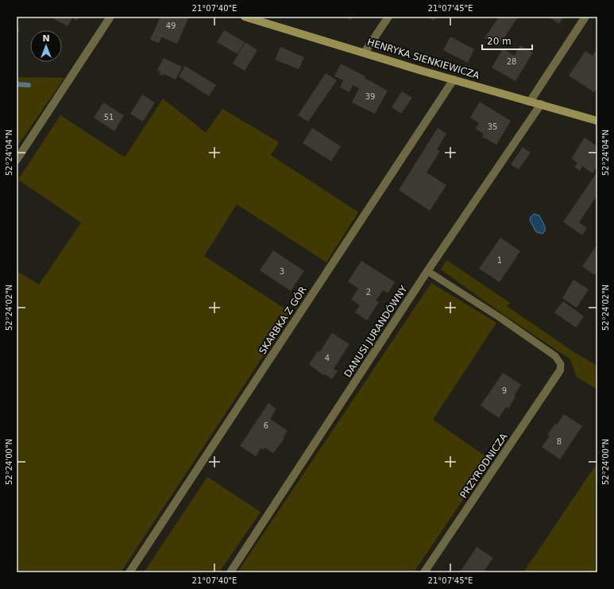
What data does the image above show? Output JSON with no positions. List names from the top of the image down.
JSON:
{
  "streets": {
    "street": [
      "HENRYKA SIENKIEWICZA",
      "SKARBKA Z GÓR",
      "DANUSI JURANDÓWNY",
      "PRZYRODNICZA"
    ]
  },
  "crossings": [
    ["HENRYKA SIENKIEWICZA", "SKARBKA Z GÓR"],
    ["HENRYKA SIENKIEWICZA", "DANUSI JURANDÓWNY"]
  ],
  "house_numbers": [
    "49",
    "28",
    "39",
    "51",
    "35",
    "1",
    "3",
    "2",
    "4",
    "9",
    "6",
    "8"
  ],
  "scale_bar": "20 m",
  "north": "top",
  "coordinates": [
    "21°07'40\"E",
    "21°07'45\"E",
    "52°24'04\"N",
    "52°24'02\"N",
    "52°24'00\"N"
  ]
}
